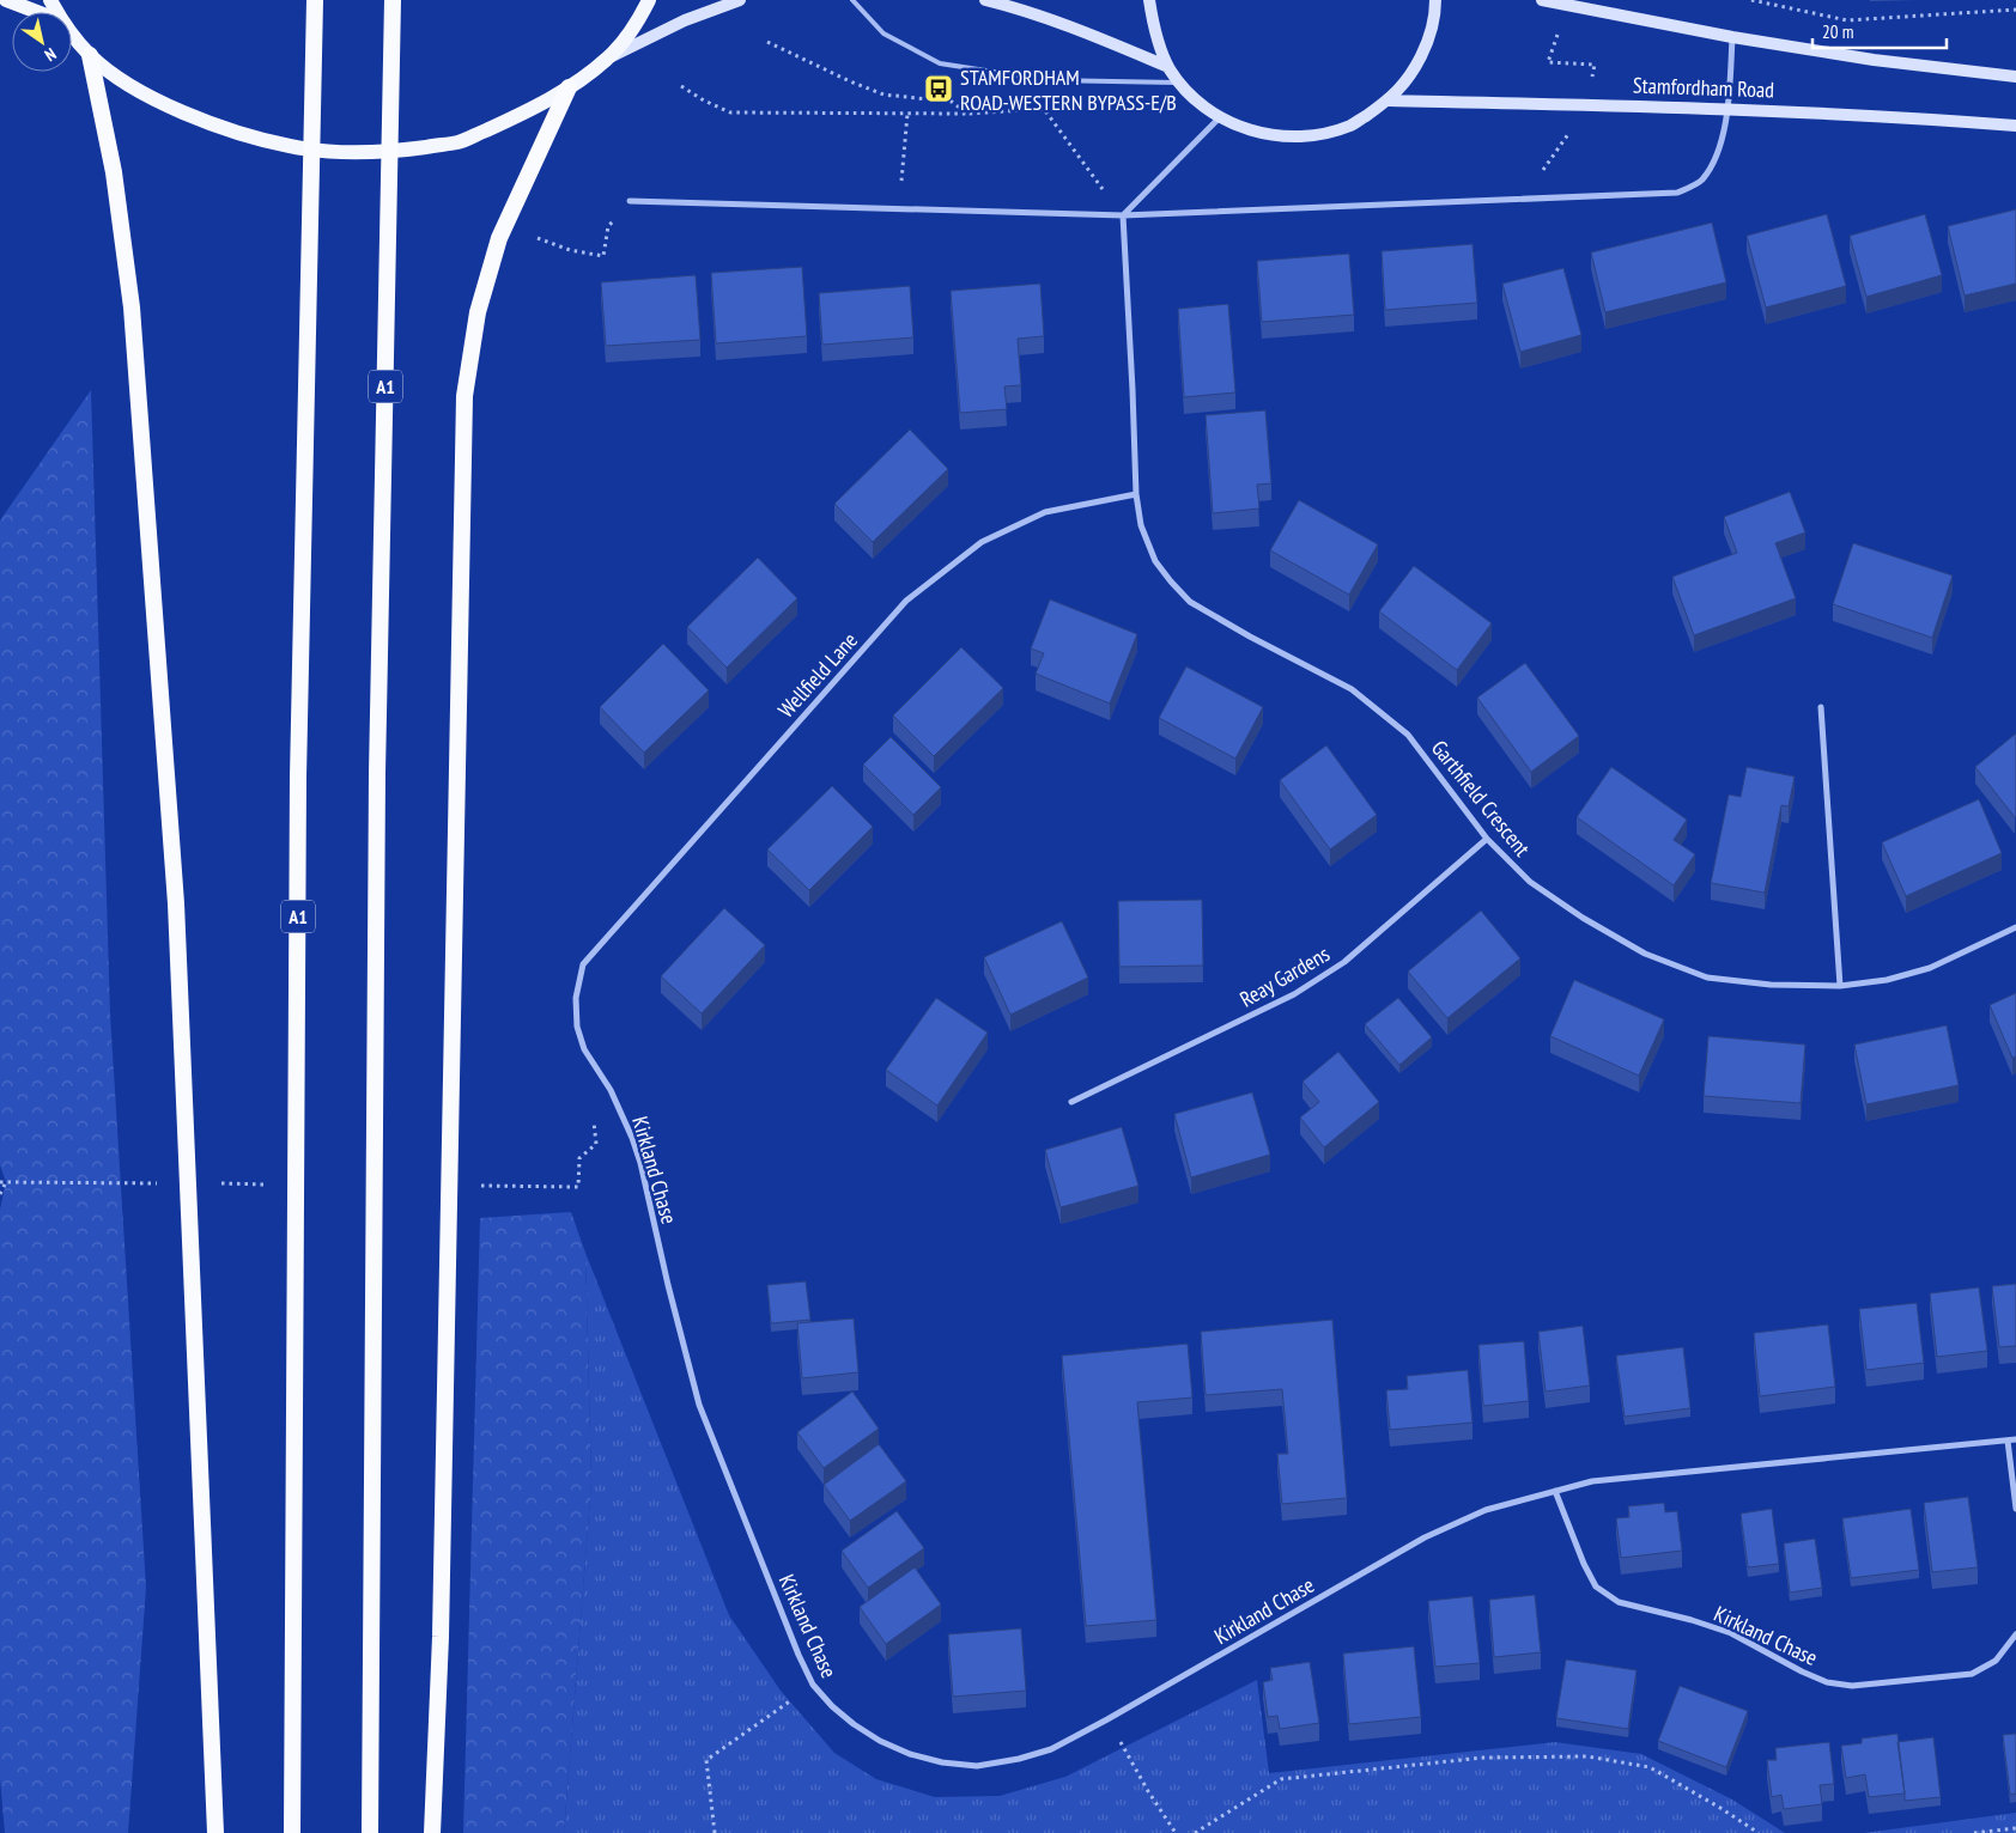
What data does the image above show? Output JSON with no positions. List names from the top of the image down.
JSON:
{
  "streets": {
    "highway": ["A1"],
    "main road": ["Stamfordham Road"],
    "street": [
      "Wellfield Lane",
      "Garthfield Crescent",
      "Reay Gardens",
      "Kirkland Chase"
    ]
  },
  "crossings": [
    ["Wellfield Lane", "Garthfield Crescent"],
    ["Wellfield Lane", "Kirkland Chase"],
    ["Garthfield Crescent", "Reay Gardens"]
  ],
  "places": {
    "bus stop": ["STAMFORDHAM ROAD-WESTERN BYPASS-E/B"]
  },
  "scale_bar": "20 m",
  "north": "bottom right"
}
